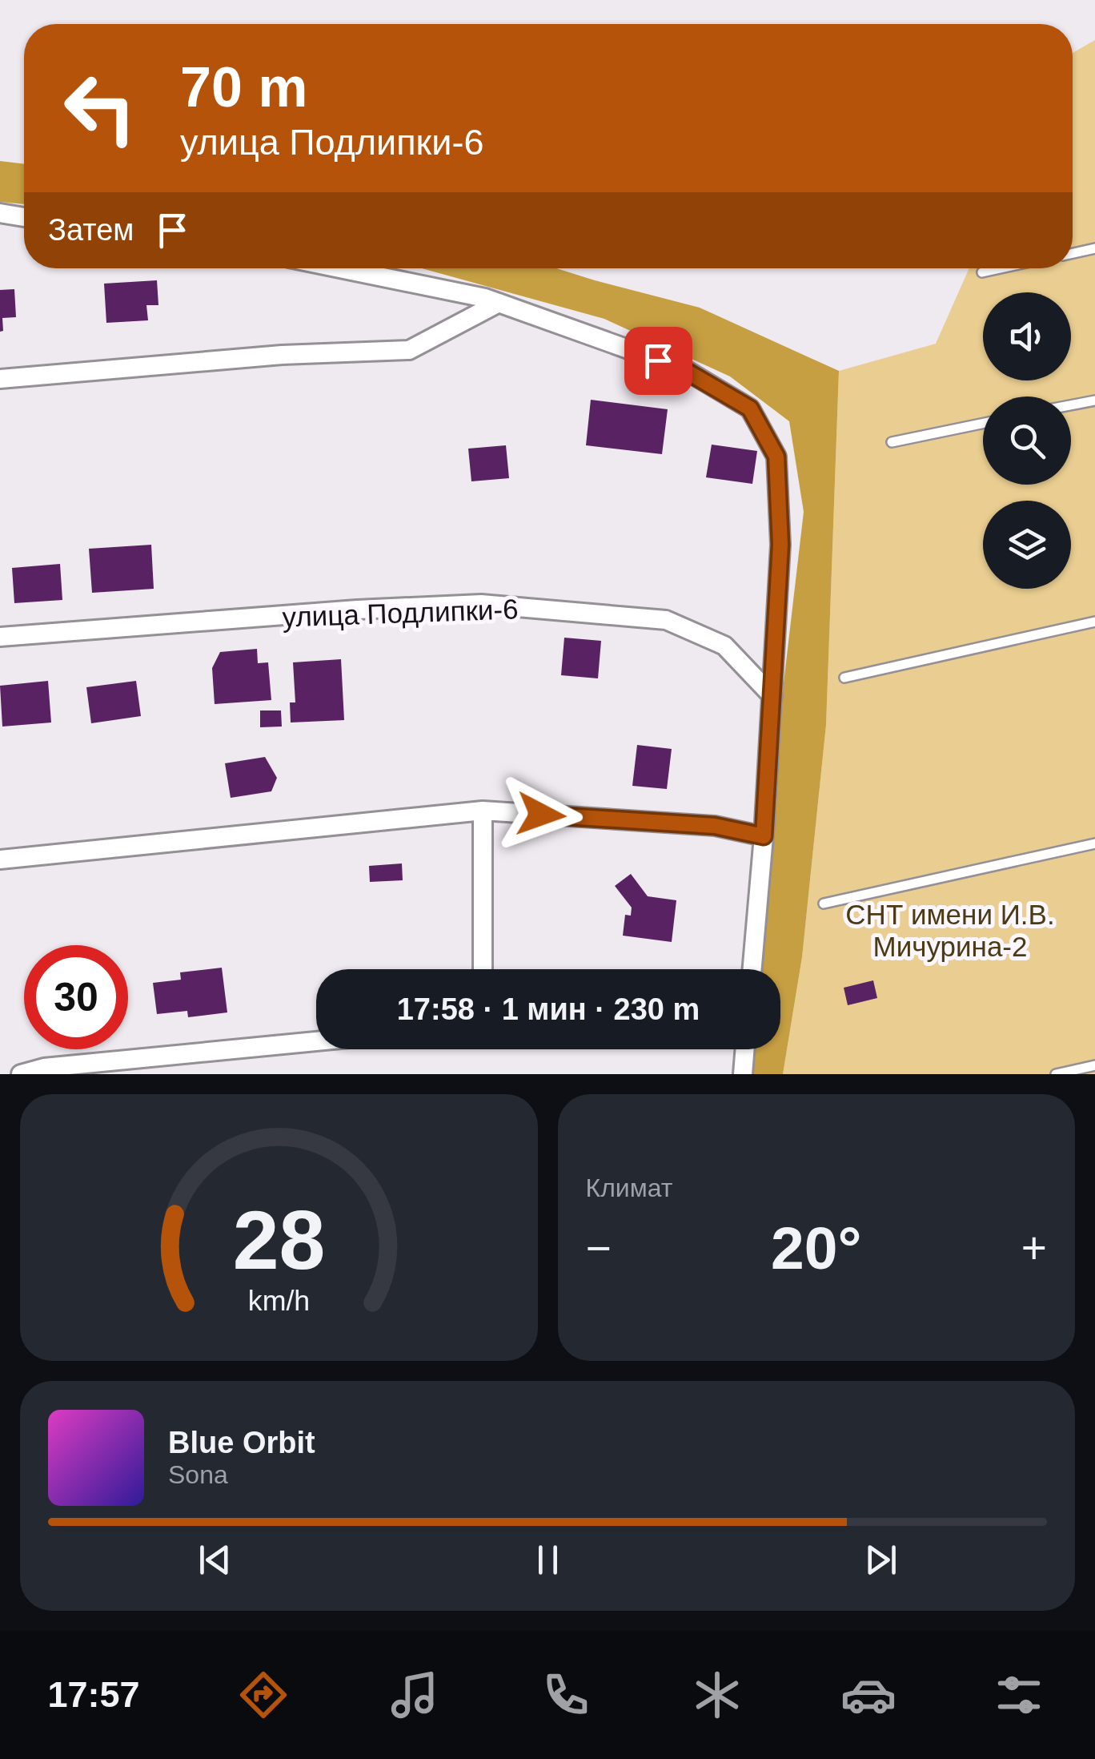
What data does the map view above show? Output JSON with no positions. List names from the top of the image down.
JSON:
{
  "streets": {
    "street": ["улица Подлипки-6"]
  },
  "parks": ["СНТ имени И.В. Мичурина-2"],
  "page": {
    "turn": ["70 m", "улица Подлипки-6"],
    "then": "Затем",
    "limit": "30",
    "trip": "17:58 · 1 мин · 230 m",
    "tile": "Климат",
    "heat": ["−", "20°", "+"],
    "song": ["Blue Orbit", "Sona"],
    "tabs": "17:57",
    "gauge": ["28", "km/h"]
  }
}
